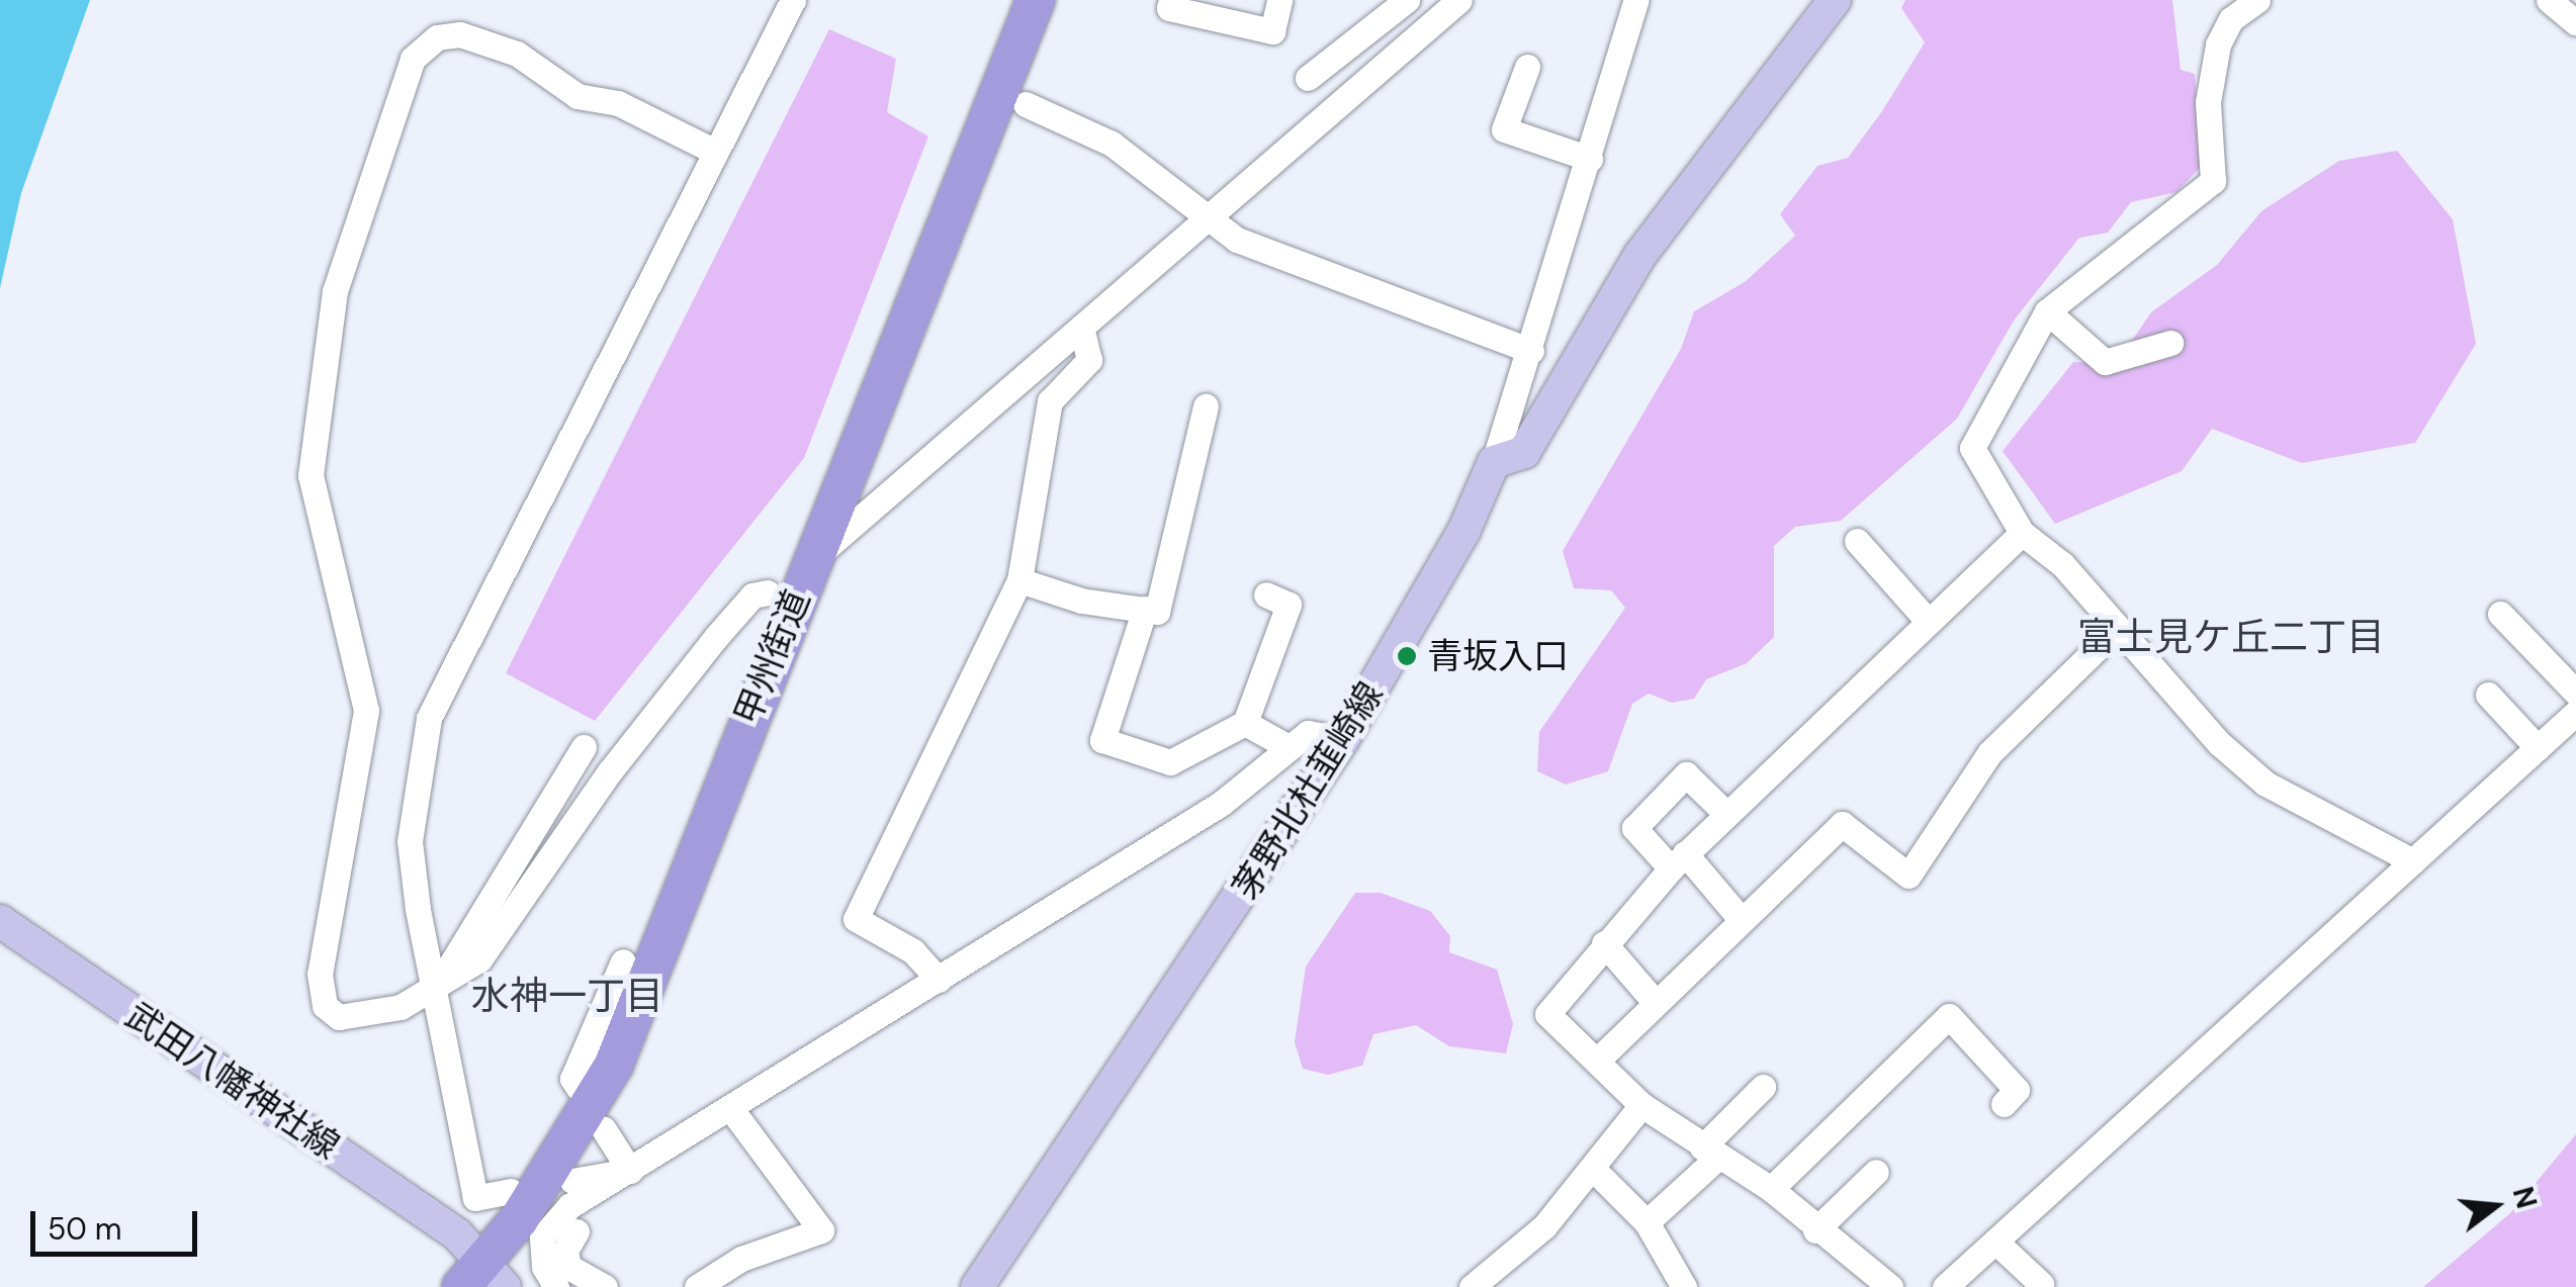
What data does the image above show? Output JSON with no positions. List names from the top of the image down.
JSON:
{
  "streets": {
    "highway": ["甲州街道"],
    "main road": ["茅野北杜韮崎線", "武田八幡神社線"]
  },
  "crossings": [
    ["甲州街道", "武田八幡神社線"]
  ],
  "districts": ["富士見ケ丘二丁目", "水神一丁目"],
  "places": ["青坂入口"],
  "scale_bar": "50 m",
  "north": "right"
}
